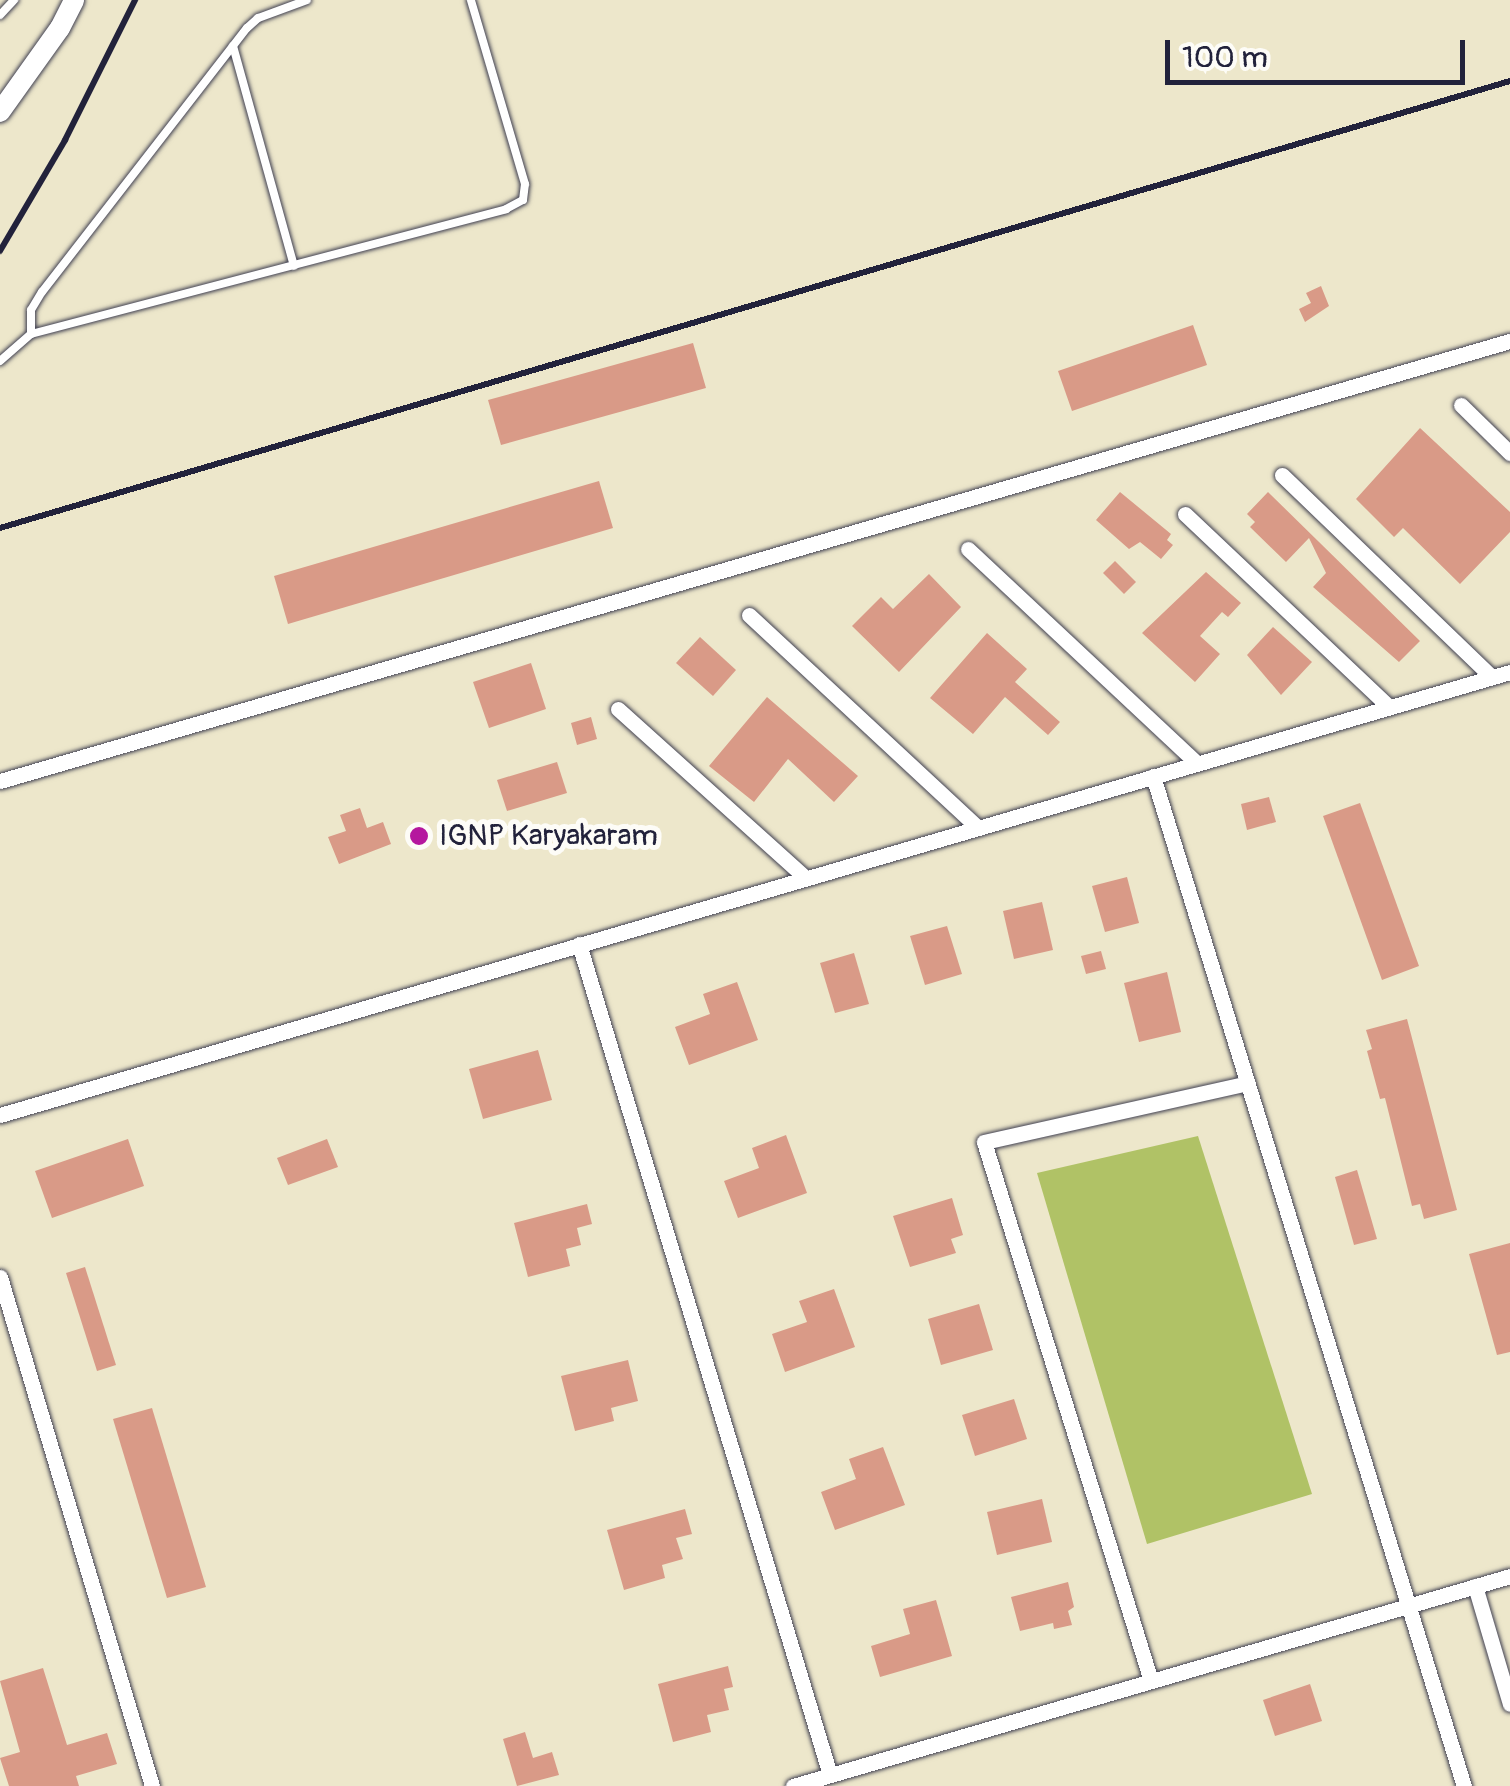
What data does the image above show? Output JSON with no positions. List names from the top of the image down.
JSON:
{
  "places": ["IGNP Karyakaram"],
  "scale_bar": "100 m"
}
